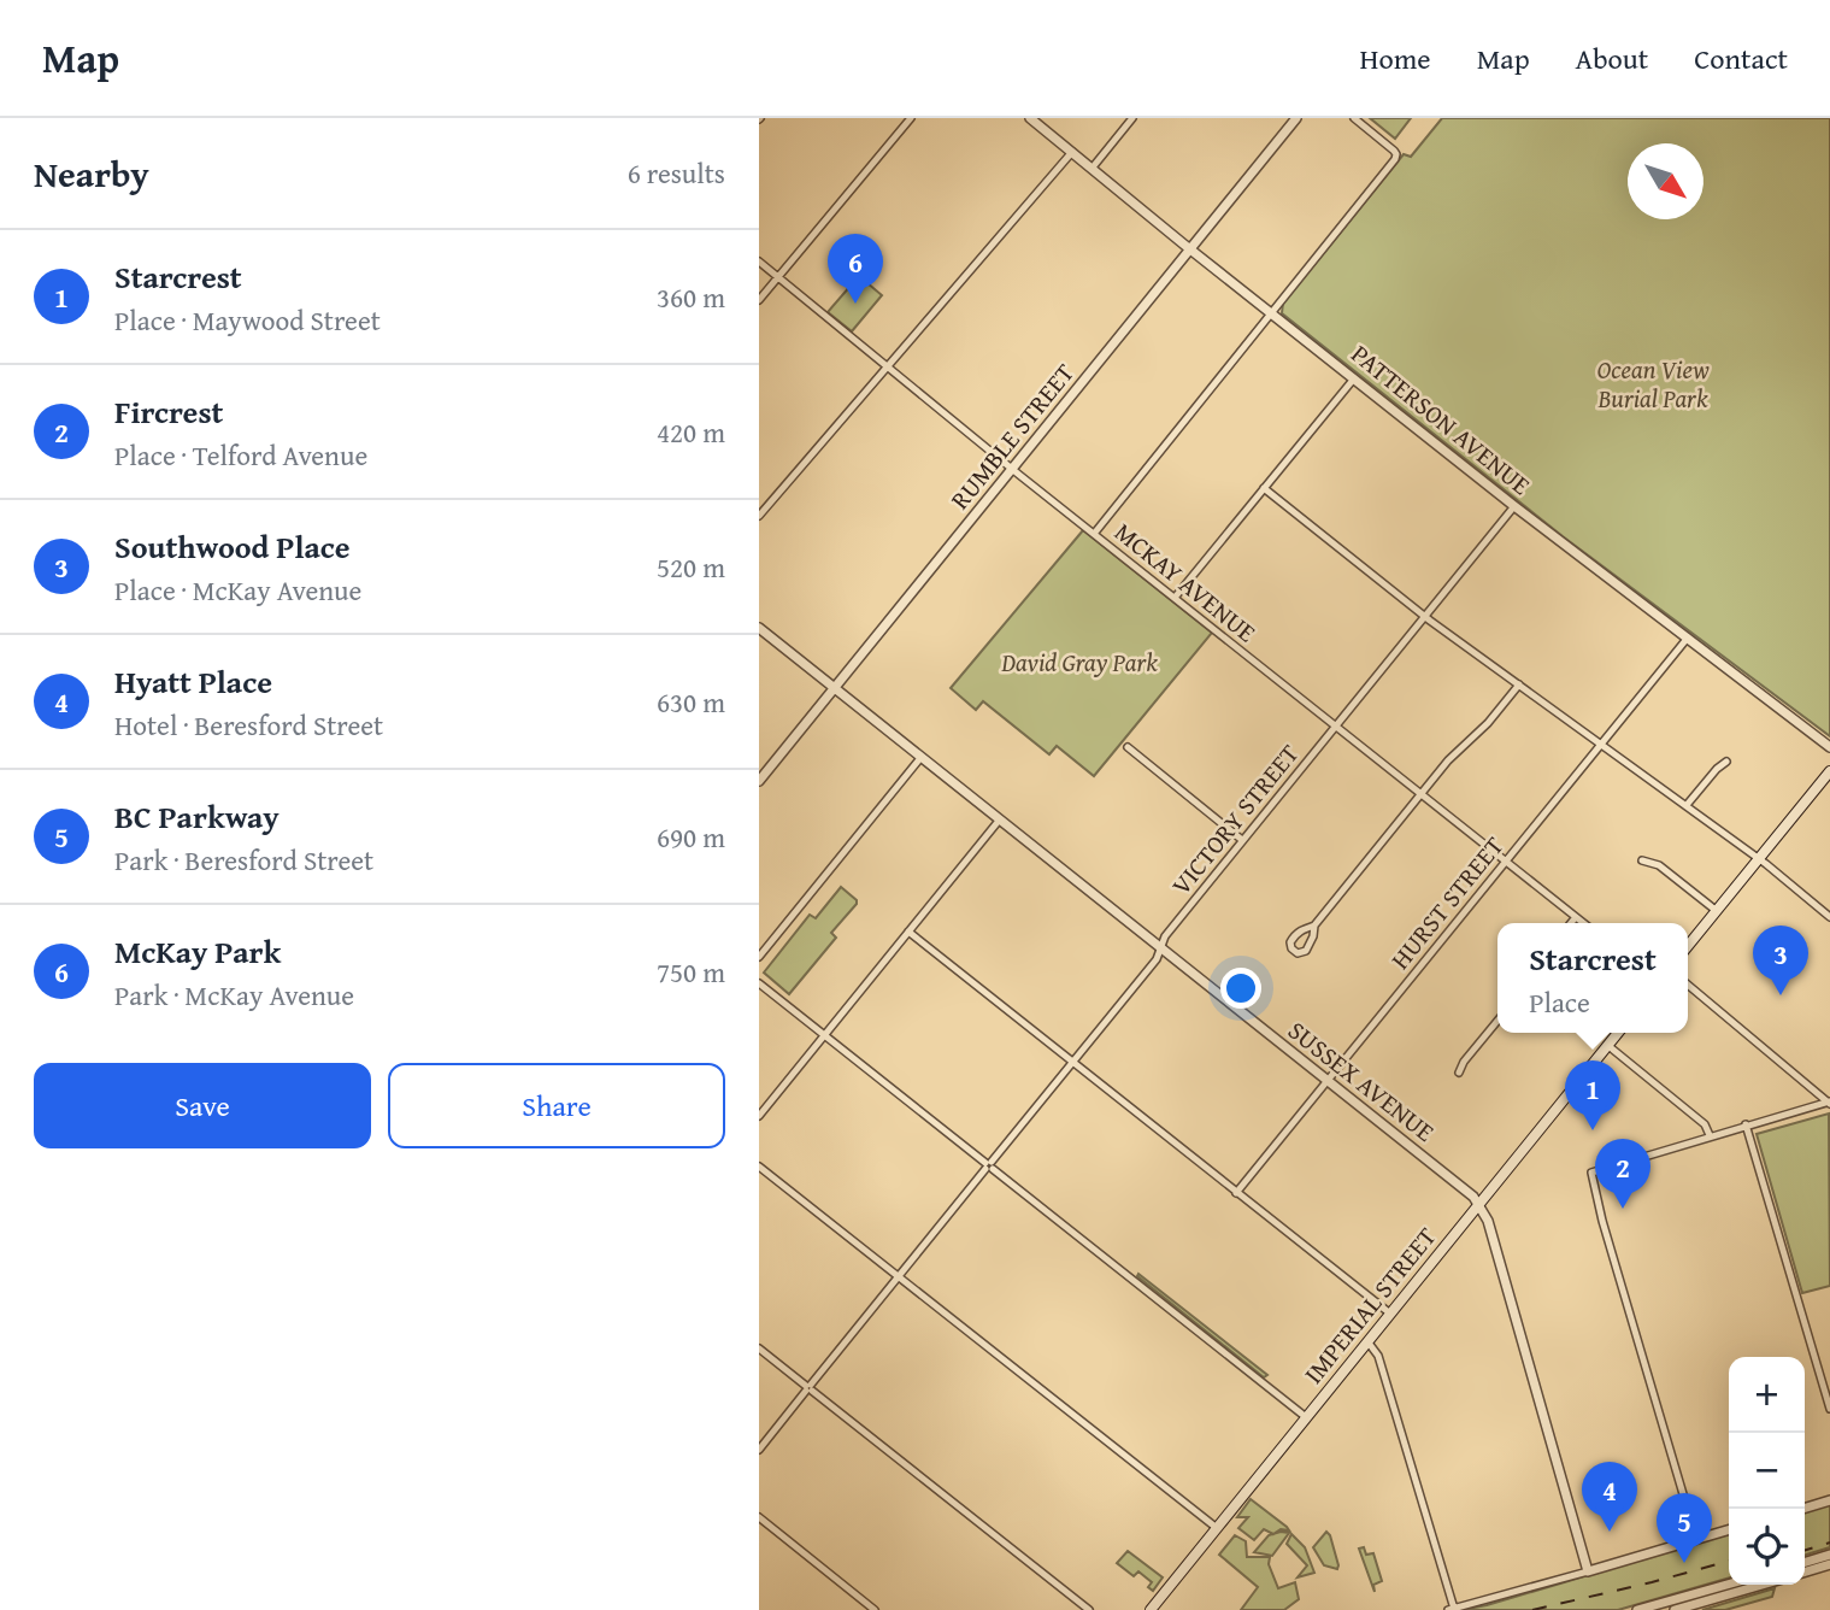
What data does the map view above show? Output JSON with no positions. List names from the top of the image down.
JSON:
{
  "streets": {
    "main road": ["IMPERIAL STREET"],
    "street": [
      "PATTERSON AVENUE",
      "RUMBLE STREET",
      "MCKAY AVENUE",
      "VICTORY STREET",
      "HURST STREET",
      "SUSSEX AVENUE"
    ]
  },
  "crossings": [
    ["PATTERSON AVENUE", "RUMBLE STREET"],
    ["PATTERSON AVENUE", "VICTORY STREET"],
    ["PATTERSON AVENUE", "HURST STREET"],
    ["RUMBLE STREET", "MCKAY AVENUE"],
    ["RUMBLE STREET", "SUSSEX AVENUE"],
    ["MCKAY AVENUE", "VICTORY STREET"],
    ["MCKAY AVENUE", "HURST STREET"],
    ["VICTORY STREET", "SUSSEX AVENUE"],
    ["HURST STREET", "SUSSEX AVENUE"],
    ["SUSSEX AVENUE", "IMPERIAL STREET"]
  ],
  "parks": ["Ocean View Burial Park", "David Gray Park"],
  "north": "bottom right",
  "page": {
    "header": "Map",
    "nav": [
      "Home",
      "Map",
      "About",
      "Contact"
    ],
    "heading": ["Nearby", "6 results"],
    "list": [
      {
        "mark": "1",
        "name": "Starcrest",
        "note": "Place · Maywood Street",
        "value": "360 m"
      },
      {
        "mark": "2",
        "name": "Fircrest",
        "note": "Place · Telford Avenue",
        "value": "420 m"
      },
      {
        "mark": "3",
        "name": "Southwood Place",
        "note": "Place · McKay Avenue",
        "value": "520 m"
      },
      {
        "mark": "4",
        "name": "Hyatt Place",
        "note": "Hotel · Beresford Street",
        "value": "630 m"
      },
      {
        "mark": "5",
        "name": "BC Parkway",
        "note": "Park · Beresford Street",
        "value": "690 m"
      },
      {
        "mark": "6",
        "name": "McKay Park",
        "note": "Park · McKay Avenue",
        "value": "750 m"
      }
    ],
    "pins": [
      "6",
      "3",
      "1",
      "2",
      "4",
      "5"
    ],
    "popup": ["Starcrest", "Place"],
    "buttons": ["Save", "Share"],
    "map_buttons": ["+", "−"]
  }
}
